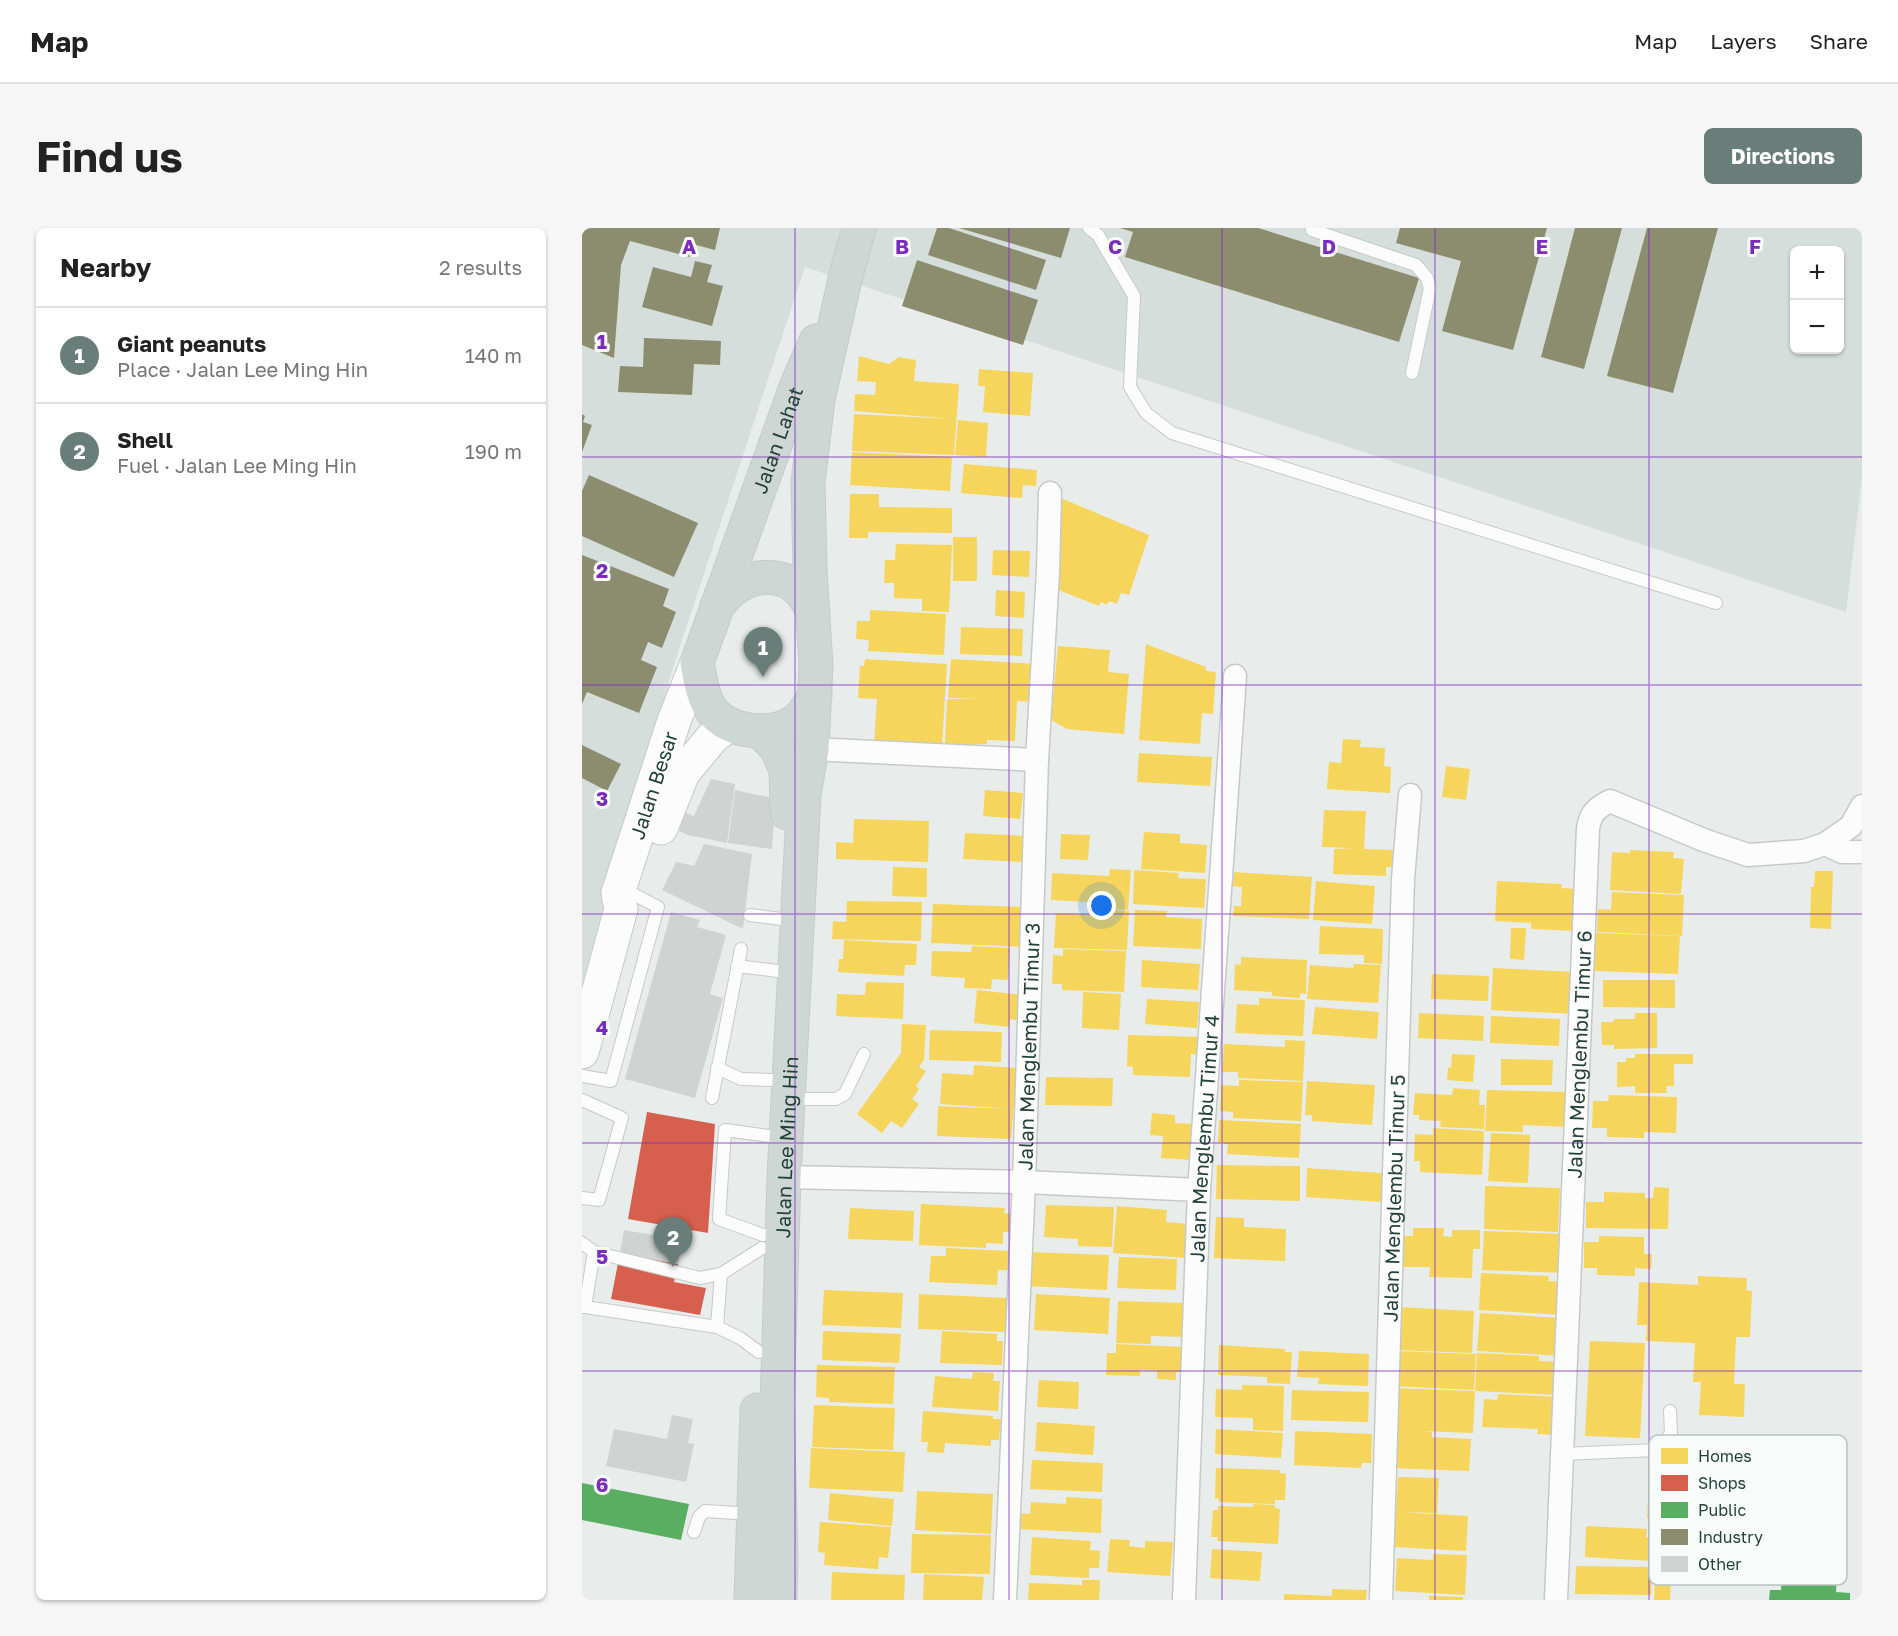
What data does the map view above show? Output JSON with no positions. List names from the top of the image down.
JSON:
{
  "streets": {
    "main road": ["Jalan Lahat", "Jalan Besar", "Jalan Lee Ming Hin"],
    "street": [
      "Jalan Menglembu Timur 3",
      "Jalan Menglembu Timur 6",
      "Jalan Menglembu Timur 4",
      "Jalan Menglembu Timur 5"
    ]
  },
  "crossings": [
    ["Jalan Lahat", "Jalan Besar"],
    ["Jalan Lahat", "Jalan Lee Ming Hin"],
    ["Jalan Besar", "Jalan Lee Ming Hin"]
  ],
  "legend": [
    "Homes",
    "Shops",
    "Public",
    "Industry",
    "Other"
  ],
  "page": {
    "header": "Map",
    "nav": ["Map", "Layers", "Share"],
    "buttons": "Directions",
    "title": "Find us",
    "heading": ["Nearby", "2 results"],
    "map_buttons": ["+", "−"],
    "list": [
      {
        "mark": "1",
        "name": "Giant peanuts",
        "note": "Place · Jalan Lee Ming Hin",
        "value": "140 m"
      },
      {
        "mark": "2",
        "name": "Shell",
        "note": "Fuel · Jalan Lee Ming Hin",
        "value": "190 m"
      }
    ],
    "pins": ["1", "2"]
  },
  "grid": {
    "columns": [
      "A",
      "B",
      "C",
      "D",
      "E",
      "F"
    ],
    "rows": [
      "1",
      "2",
      "3",
      "4",
      "5",
      "6"
    ]
  }
}
